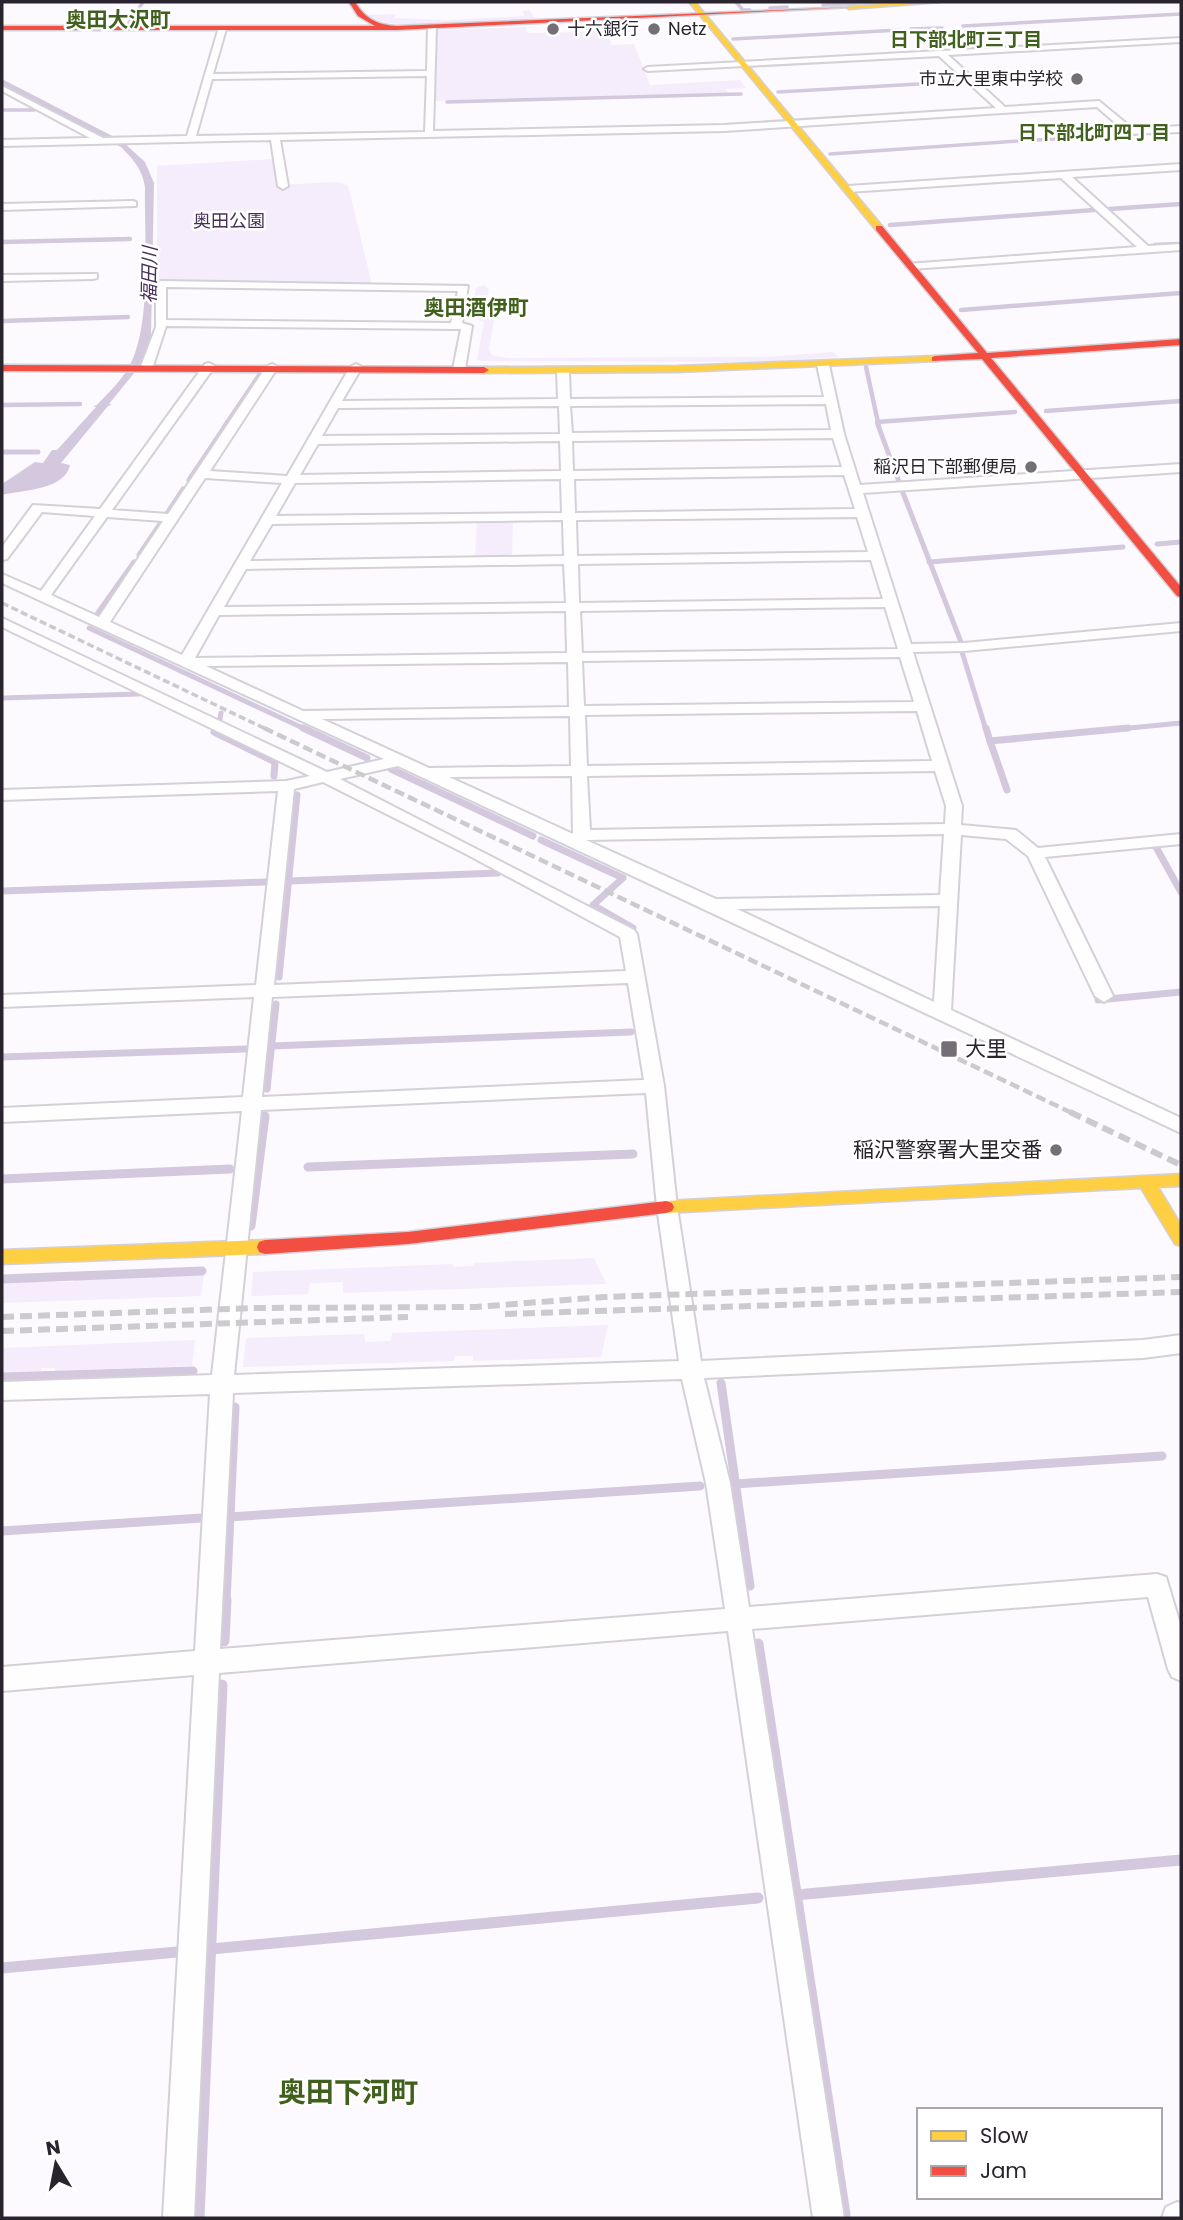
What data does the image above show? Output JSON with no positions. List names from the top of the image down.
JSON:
{
  "districts": [
    "奥田大沢町",
    "日下部北町三丁目",
    "日下部北町四丁目",
    "奥田酒伊町",
    "奥田下河町"
  ],
  "water": ["福田川"],
  "parks": ["奥田公園"],
  "places": {
    "other": [
      "十六銀行",
      "Netz",
      "市立大里東中学校",
      "稲沢日下部郵便局",
      "稲沢警察署大里交番"
    ],
    "transit": ["大里"]
  },
  "legend": ["Slow", "Jam"],
  "north": "top"
}
